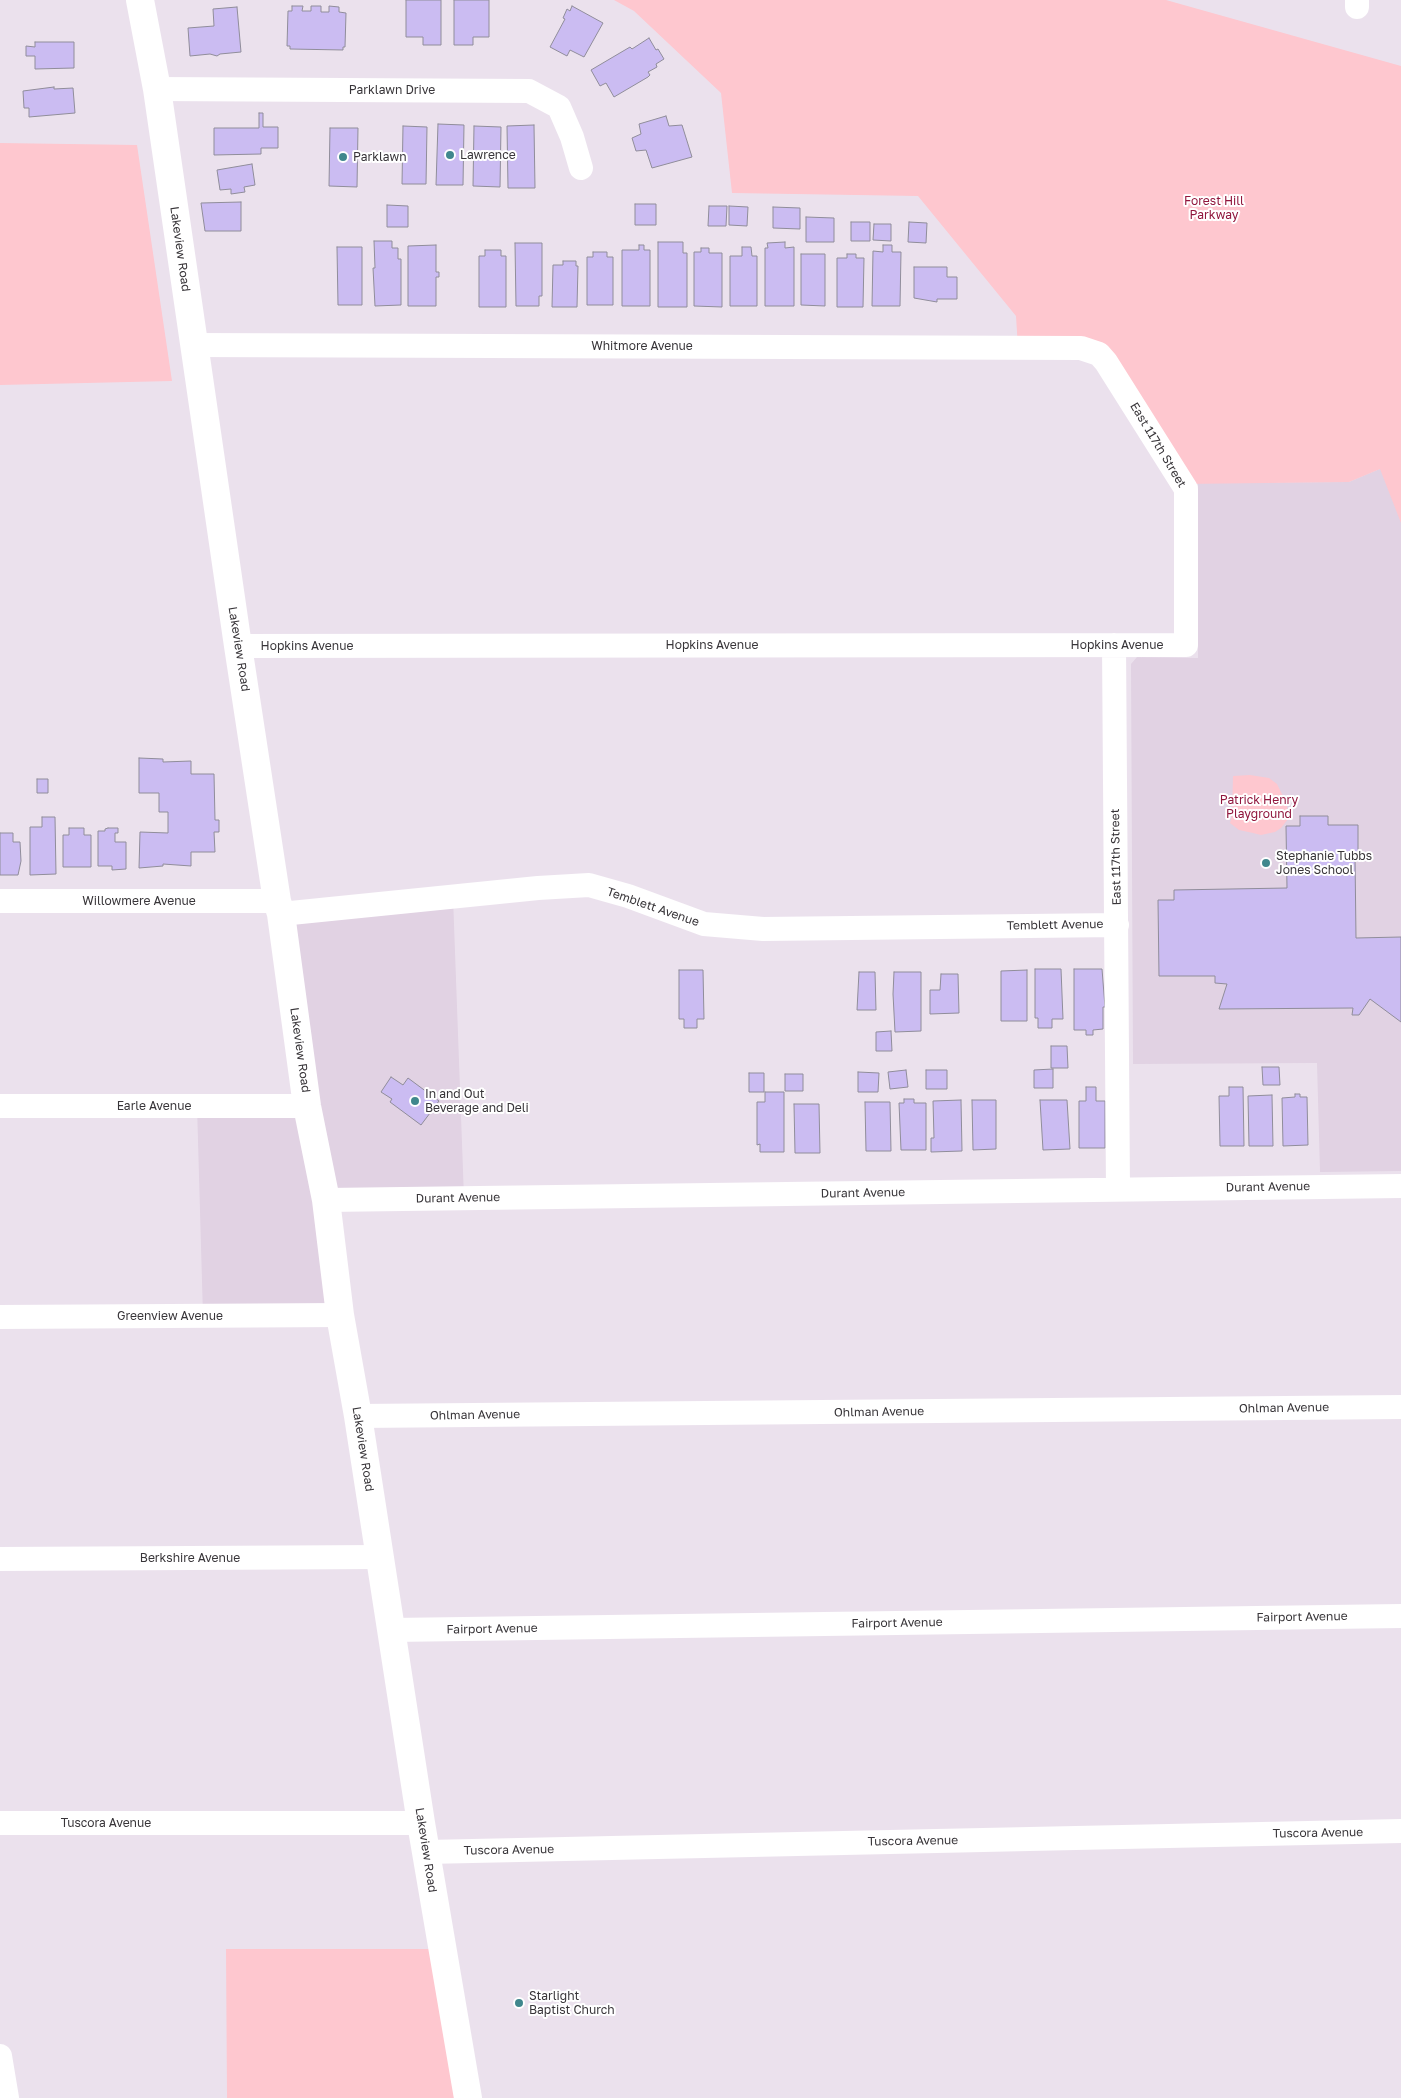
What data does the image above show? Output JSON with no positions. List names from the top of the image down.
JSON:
{
  "streets": {
    "street": [
      "Parklawn Drive",
      "Lakeview Road",
      "Whitmore Avenue",
      "East 117th Street",
      "Hopkins Avenue",
      "Willowmere Avenue",
      "Temblett Avenue",
      "Earle Avenue",
      "Durant Avenue",
      "Greenview Avenue",
      "Ohlman Avenue",
      "Berkshire Avenue",
      "Fairport Avenue",
      "Tuscora Avenue"
    ]
  },
  "crossings": [
    ["Parklawn Drive", "Lakeview Road"],
    ["Lakeview Road", "Whitmore Avenue"],
    ["Lakeview Road", "Hopkins Avenue"],
    ["Lakeview Road", "Willowmere Avenue"],
    ["Lakeview Road", "Temblett Avenue"],
    ["Lakeview Road", "Earle Avenue"],
    ["Lakeview Road", "Durant Avenue"],
    ["Lakeview Road", "Greenview Avenue"],
    ["Lakeview Road", "Ohlman Avenue"],
    ["Lakeview Road", "Berkshire Avenue"],
    ["Lakeview Road", "Fairport Avenue"],
    ["Lakeview Road", "Tuscora Avenue"],
    ["Whitmore Avenue", "East 117th Street"],
    ["East 117th Street", "Hopkins Avenue"],
    ["East 117th Street", "Temblett Avenue"],
    ["East 117th Street", "Durant Avenue"],
    ["Willowmere Avenue", "Temblett Avenue"]
  ],
  "parks": ["Forest Hill Parkway", "Patrick Henry Playground"],
  "places": [
    "Lawrence",
    "Parklawn",
    "Stephanie Tubbs Jones School",
    "In and Out Beverage and Deli",
    "Starlight Baptist Church"
  ]
}
